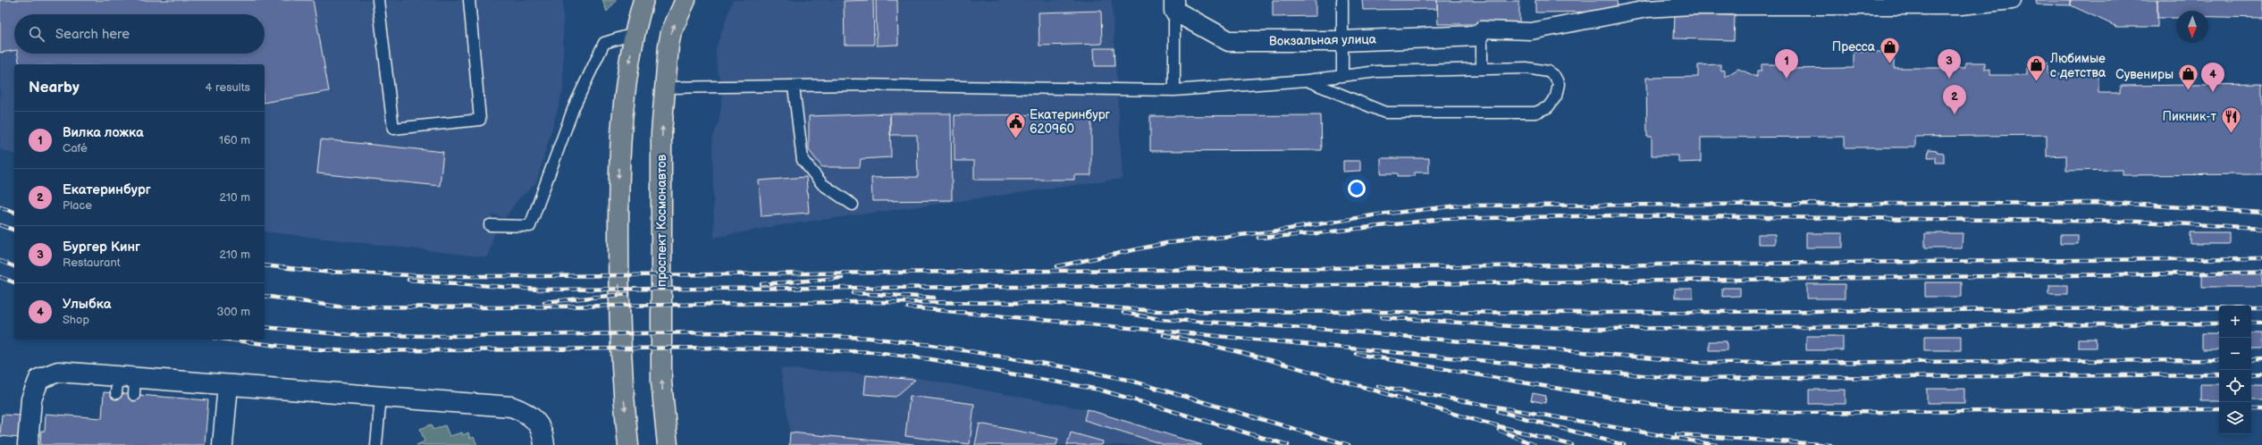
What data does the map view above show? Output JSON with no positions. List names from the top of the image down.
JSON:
{
  "streets": {
    "main road": ["проспект Космонавтов"],
    "street": ["Вокзальная улица"]
  },
  "places": {
    "shop": ["Пресса", "Любимые с детства", "Сувениры"],
    "restaurant": ["Пикник-т"],
    "public building": ["Екатеринбург 620960"]
  },
  "north": "bottom",
  "page": {
    "search": "Search here",
    "pins": [
      "1",
      "3",
      "4",
      "2"
    ],
    "heading": ["Nearby", "4 results"],
    "list": [
      {
        "mark": "1",
        "name": "Вилка ложка",
        "note": "Café",
        "value": "160 m"
      },
      {
        "mark": "2",
        "name": "Екатеринбург",
        "note": "Place",
        "value": "210 m"
      },
      {
        "mark": "3",
        "name": "Бургер Кинг",
        "note": "Restaurant",
        "value": "210 m"
      },
      {
        "mark": "4",
        "name": "Улыбка",
        "note": "Shop",
        "value": "300 m"
      }
    ],
    "map_buttons": ["+", "−"]
  }
}
